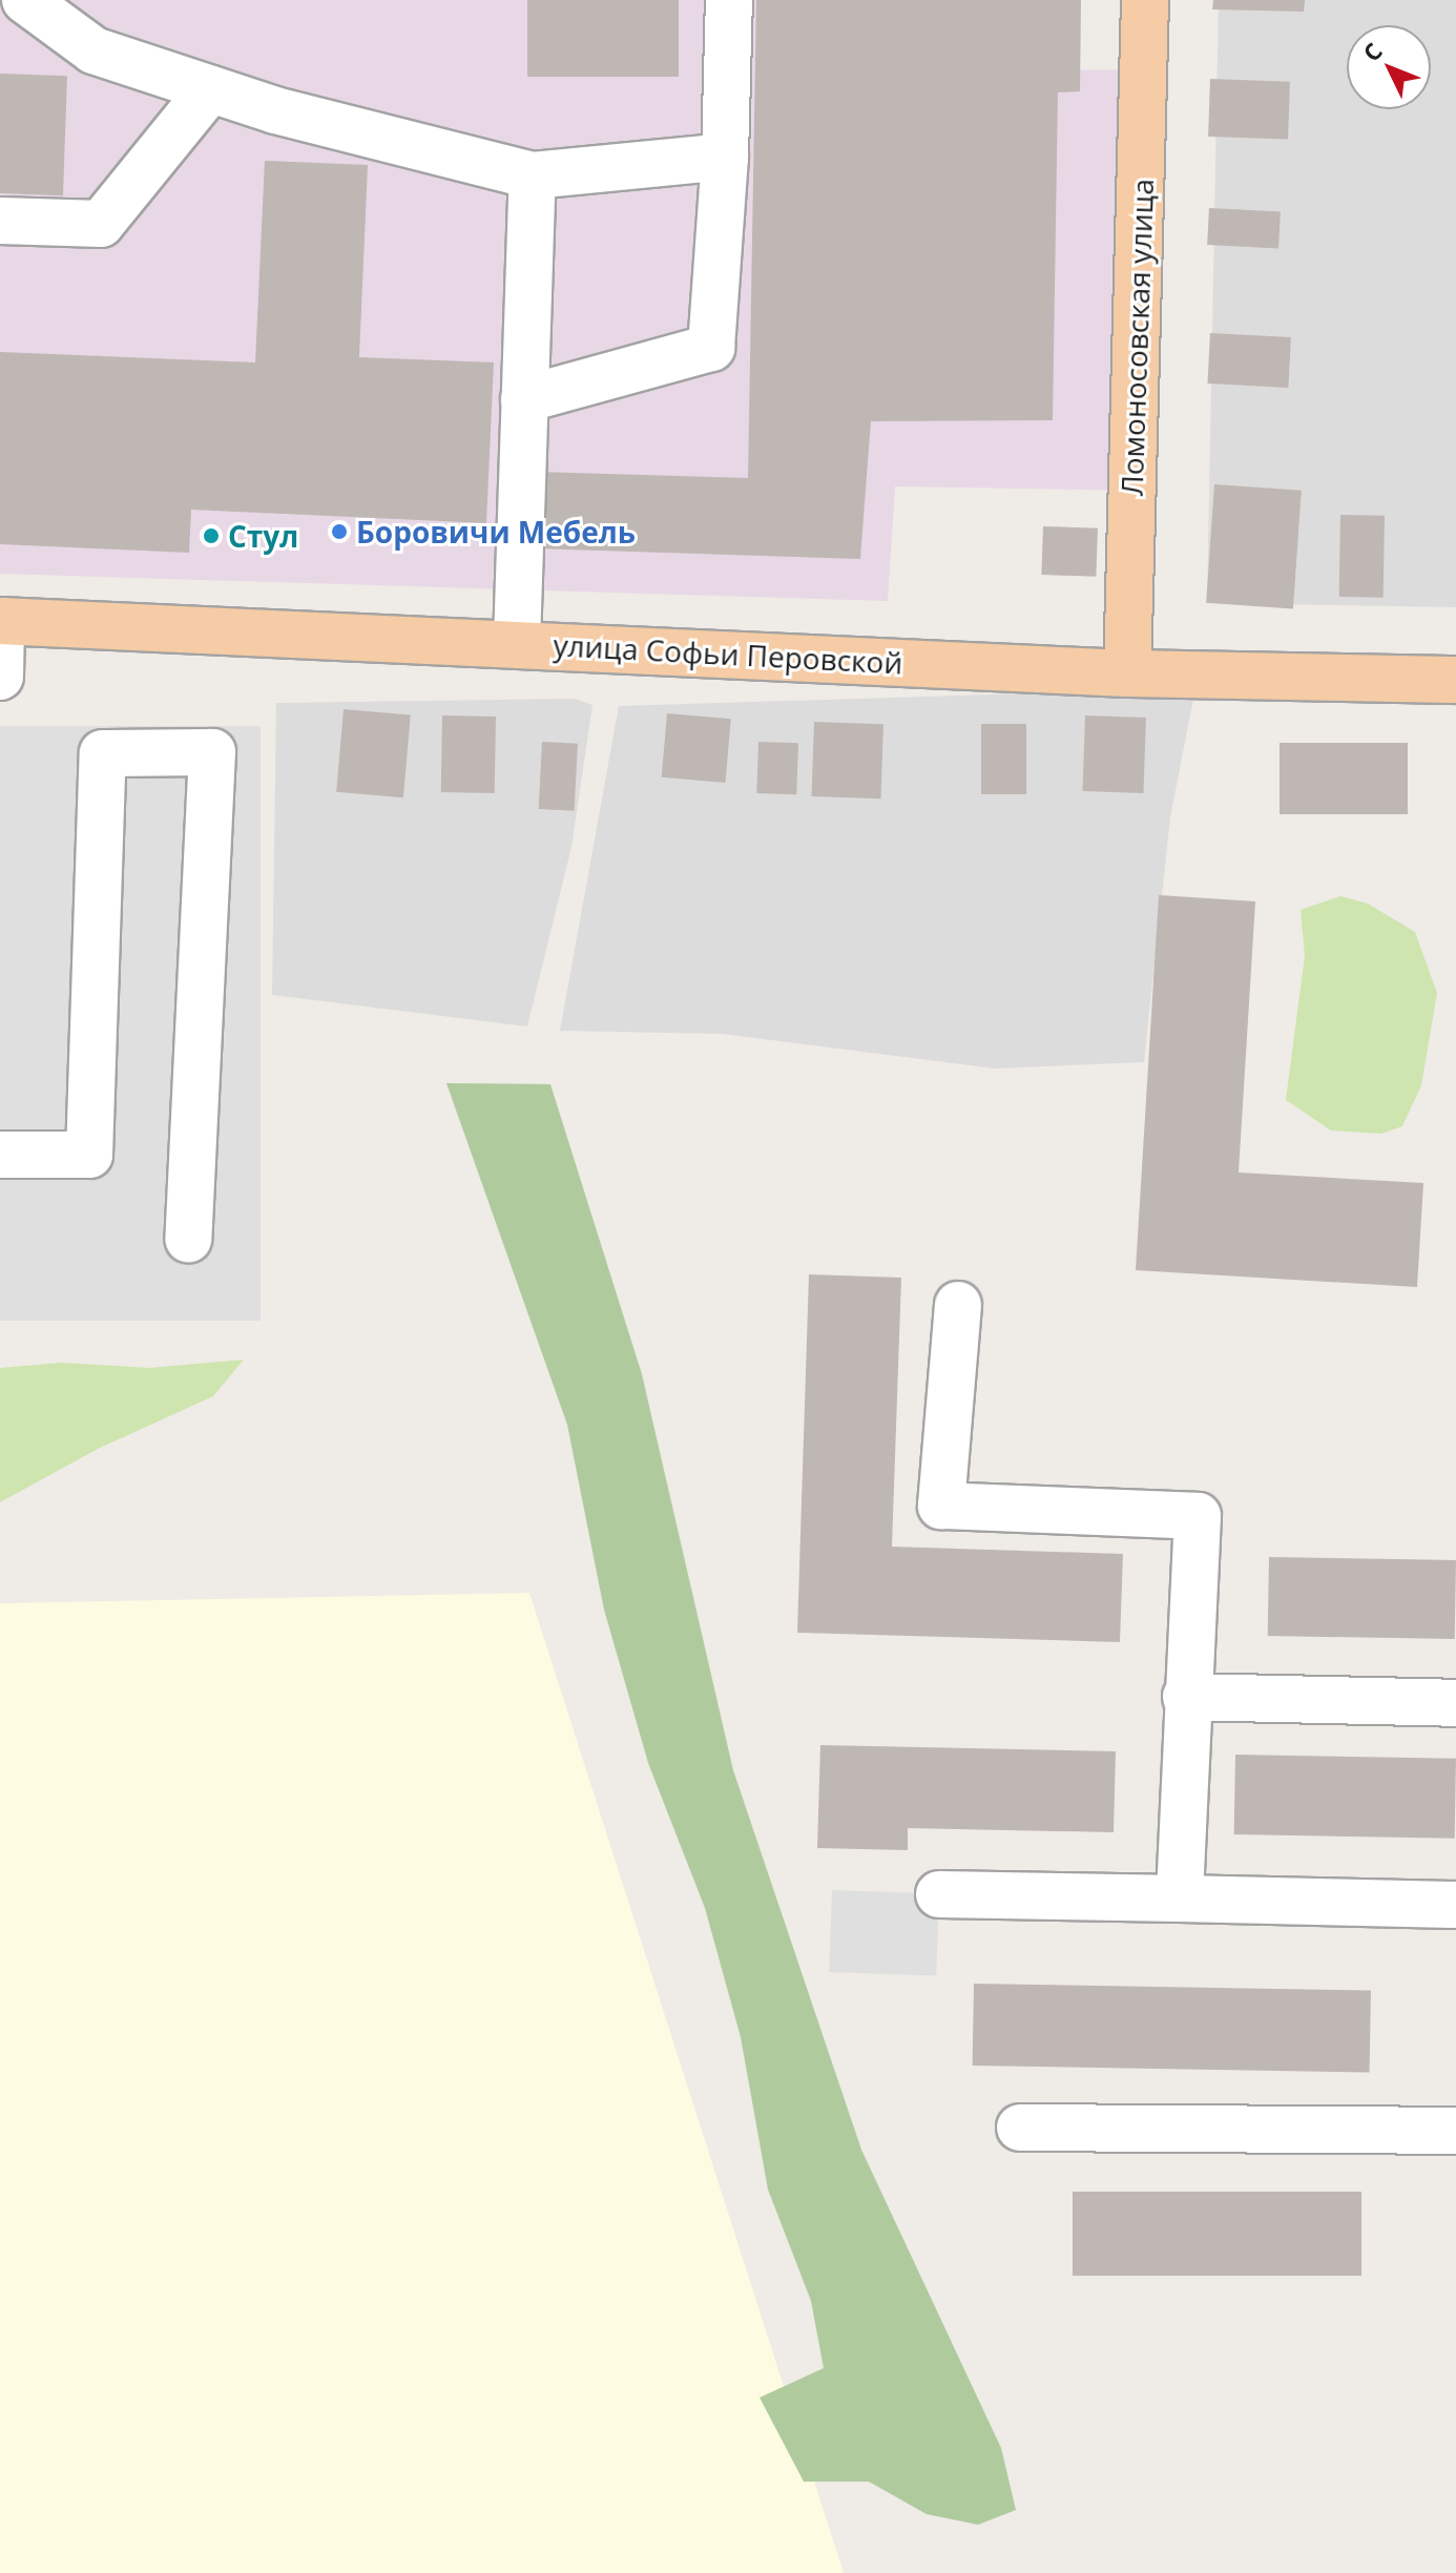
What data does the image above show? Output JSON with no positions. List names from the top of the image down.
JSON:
{
  "streets": {
    "main road": ["Ломоносовская улица", "улица Софьи Перовской"]
  },
  "crossings": [
    ["Ломоносовская улица", "улица Софьи Перовской"]
  ],
  "places": ["Боровичи Мебель", "Стул"],
  "north": "top left"
}
